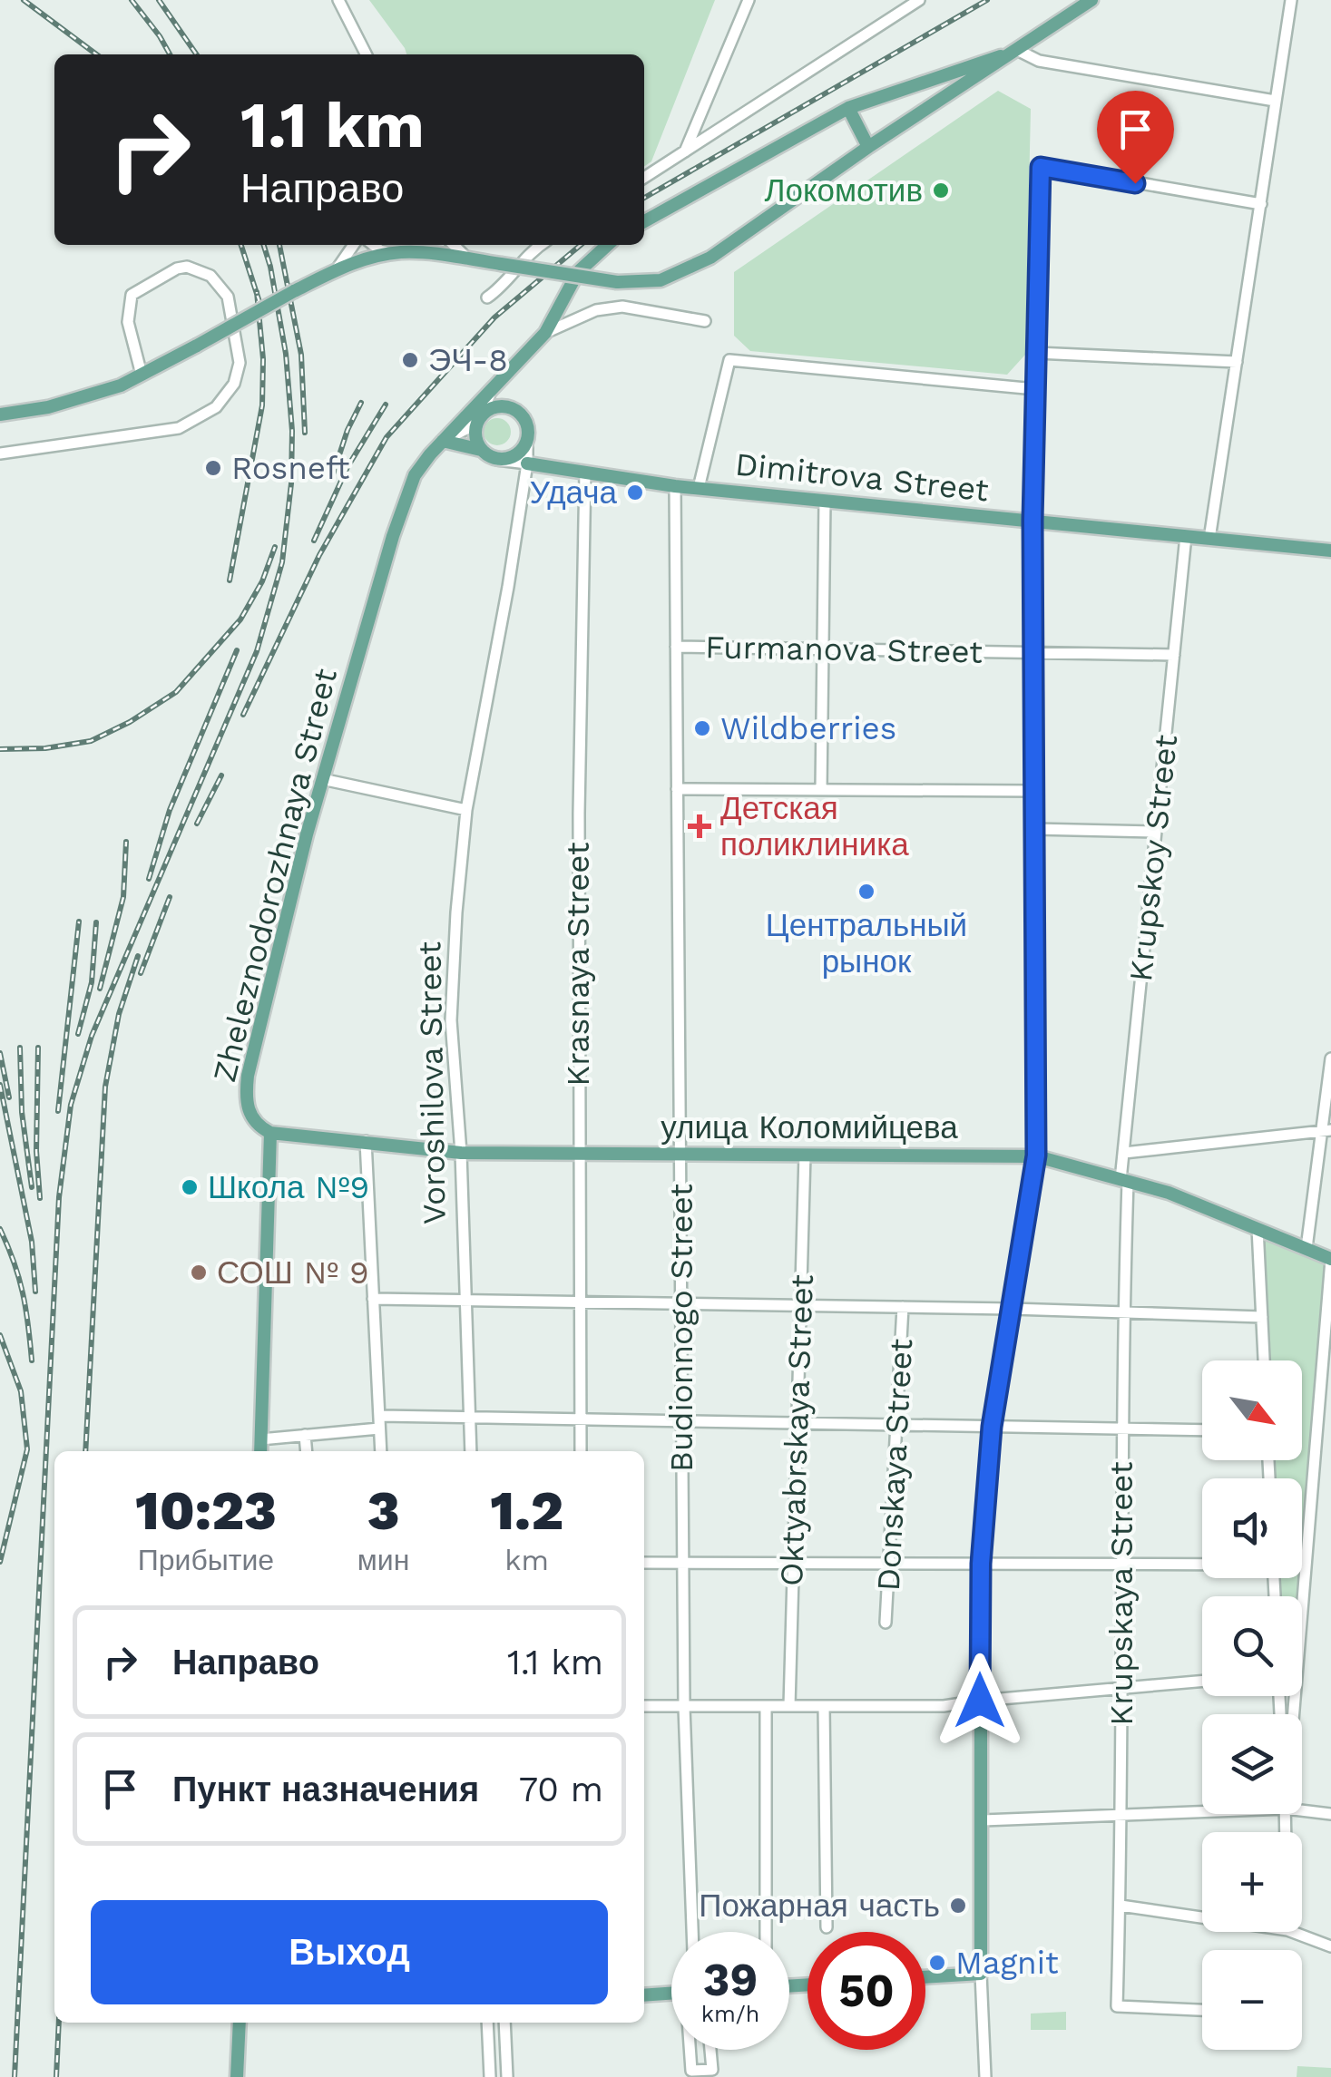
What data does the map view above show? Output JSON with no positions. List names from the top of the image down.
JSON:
{
  "streets": {
    "main road": ["Dimitrova Street", "Zheleznodorozhnaya Street", "улица Коломийцева"],
    "street": [
      "Furmanova Street",
      "Krupskoy Street",
      "Krasnaya Street",
      "Voroshilova Street",
      "Budionnogo Street",
      "Oktyabrskaya Street",
      "Donskaya Street",
      "Krupskaya Street"
    ]
  },
  "crossings": [
    ["Dimitrova Street", "Krupskoy Street"],
    ["Dimitrova Street", "Krasnaya Street"],
    ["Dimitrova Street", "Voroshilova Street"],
    ["Dimitrova Street", "Budionnogo Street"],
    ["Furmanova Street", "Krupskoy Street"],
    ["Furmanova Street", "Budionnogo Street"],
    ["Krupskoy Street", "улица Коломийцева"],
    ["Krupskoy Street", "Krupskaya Street"],
    ["Zheleznodorozhnaya Street", "улица Коломийцева"],
    ["Krasnaya Street", "улица Коломийцева"],
    ["Voroshilova Street", "улица Коломийцева"],
    ["улица Коломийцева", "Budionnogo Street"],
    ["улица Коломийцева", "Oktyabrskaya Street"],
    ["улица Коломийцева", "Krupskaya Street"]
  ],
  "places": {
    "other": [
      "Локомотив",
      "ЭЧ-8",
      "Rosneft",
      "Удача",
      "Wildberries",
      "Центральный рынок",
      "Школа №9",
      "СОШ № 9",
      "Пожарная часть",
      "Magnit"
    ],
    "health": ["Детская поликлиника"]
  },
  "north": "bottom right",
  "page": {
    "turn": ["1.1 km", "Направо"],
    "map_buttons": ["+", "−"],
    "eta": [
      "10:23",
      "Прибытие",
      "3",
      "мин",
      "1.2",
      "km"
    ],
    "list": [
      {
        "name": "Направо",
        "value": "1.1 km"
      },
      {
        "name": "Пункт назначения",
        "value": "70 m"
      }
    ],
    "buttons": "Выход",
    "speed": "39 km/h",
    "limit": "50"
  }
}
